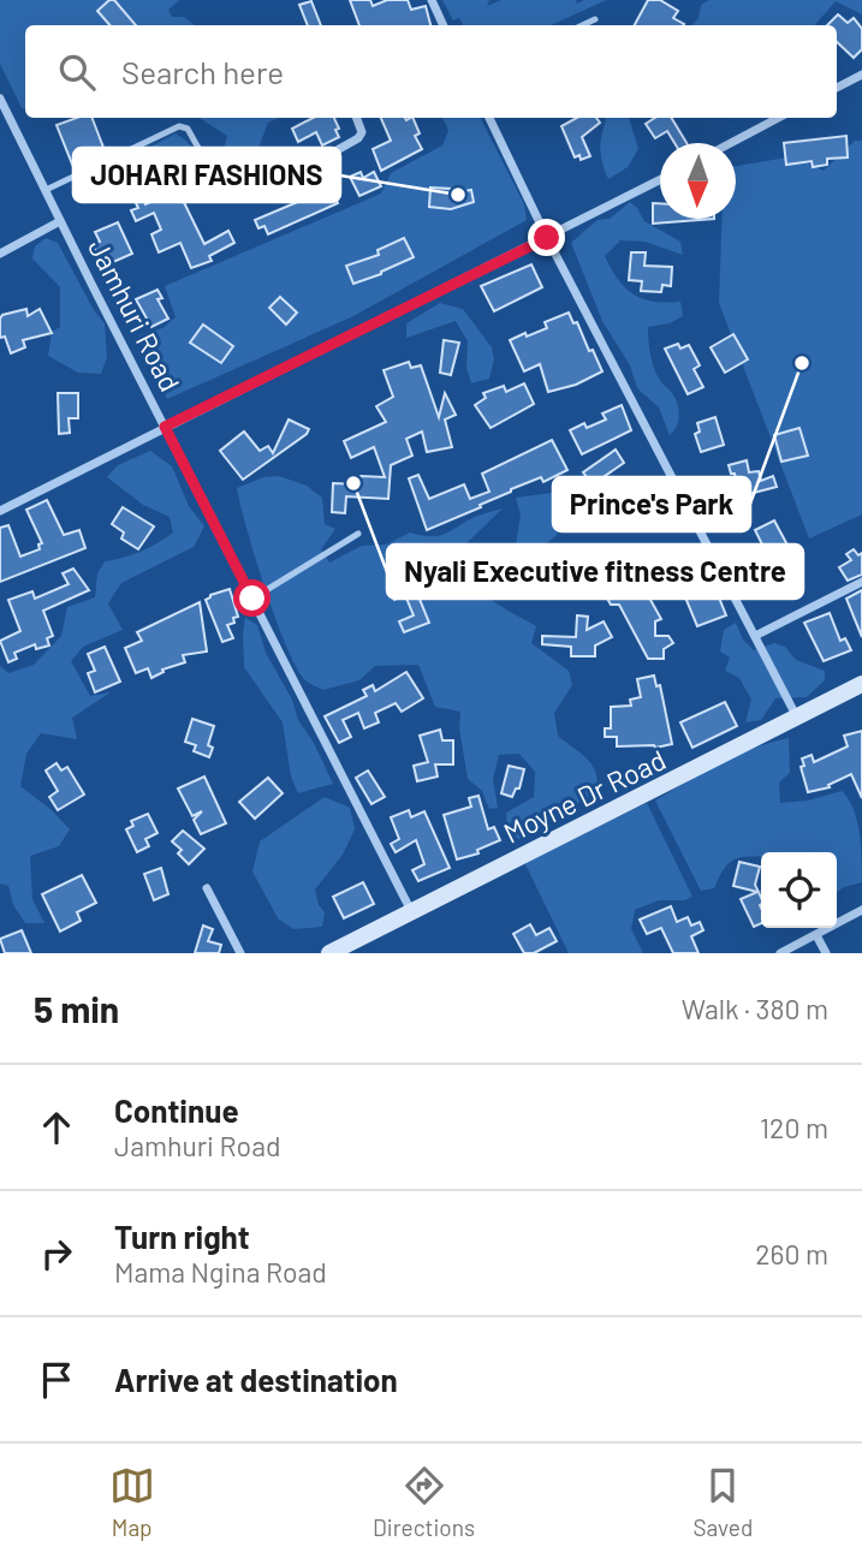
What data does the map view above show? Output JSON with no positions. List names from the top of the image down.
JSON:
{
  "streets": {
    "main road": ["Moyne Dr Road"],
    "street": ["Jamhuri Road"]
  },
  "crossings": [
    ["Jamhuri Road", "Moyne Dr Road"]
  ],
  "places": ["JOHARI FASHIONS", "Prince's Park", "Nyali Executive fitness Centre"],
  "north": "bottom",
  "page": {
    "search": "Search here",
    "heading": ["5 min", "Walk · 380 m"],
    "list": [
      ["Continue", "Jamhuri Road", "120 m"],
      ["Turn right", "Mama Ngina Road", "260 m"],
      "Arrive at destination"
    ],
    "nav": ["Map", "Directions", "Saved"]
  }
}
